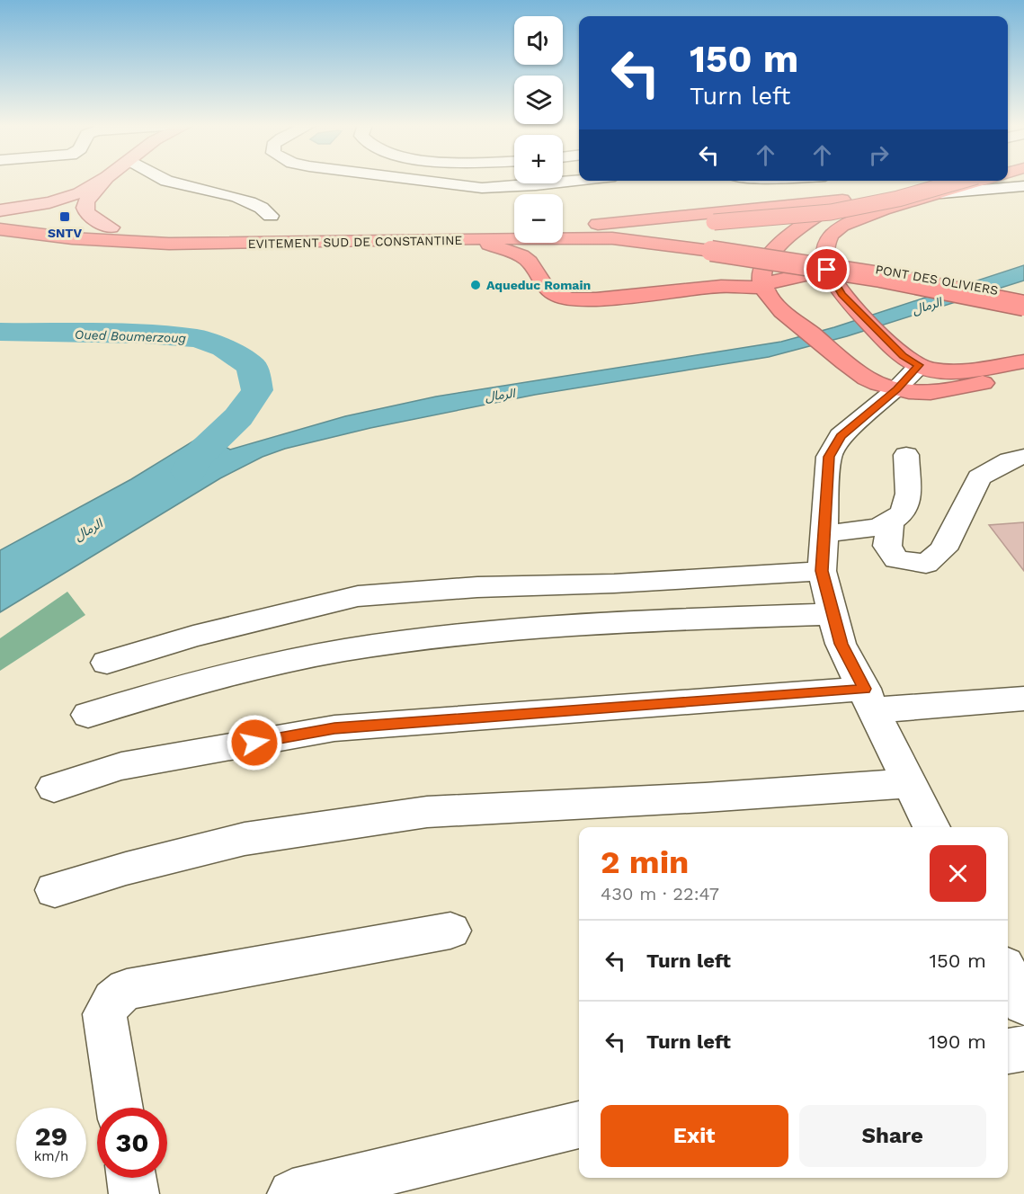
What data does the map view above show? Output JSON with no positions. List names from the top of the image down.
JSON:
{
  "streets": {
    "highway": ["EVITEMENT SUD DE CONSTANTINE", "PONT DES OLIVIERS"]
  },
  "crossings": [
    ["EVITEMENT SUD DE CONSTANTINE", "PONT DES OLIVIERS"]
  ],
  "water": ["الرمال", "Oued Boumerzoug"],
  "places": {
    "transit": ["SNTV"],
    "other": ["Aqueduc Romain"]
  },
  "page": {
    "map_buttons": ["+", "−"],
    "turn": ["150 m", "Turn left"],
    "heading": ["2 min", "430 m · 22:47"],
    "list": [
      {
        "name": "Turn left",
        "value": "150 m"
      },
      {
        "name": "Turn left",
        "value": "190 m"
      }
    ],
    "buttons": ["Exit", "Share"],
    "speed": "29 km/h",
    "limit": "30"
  }
}
